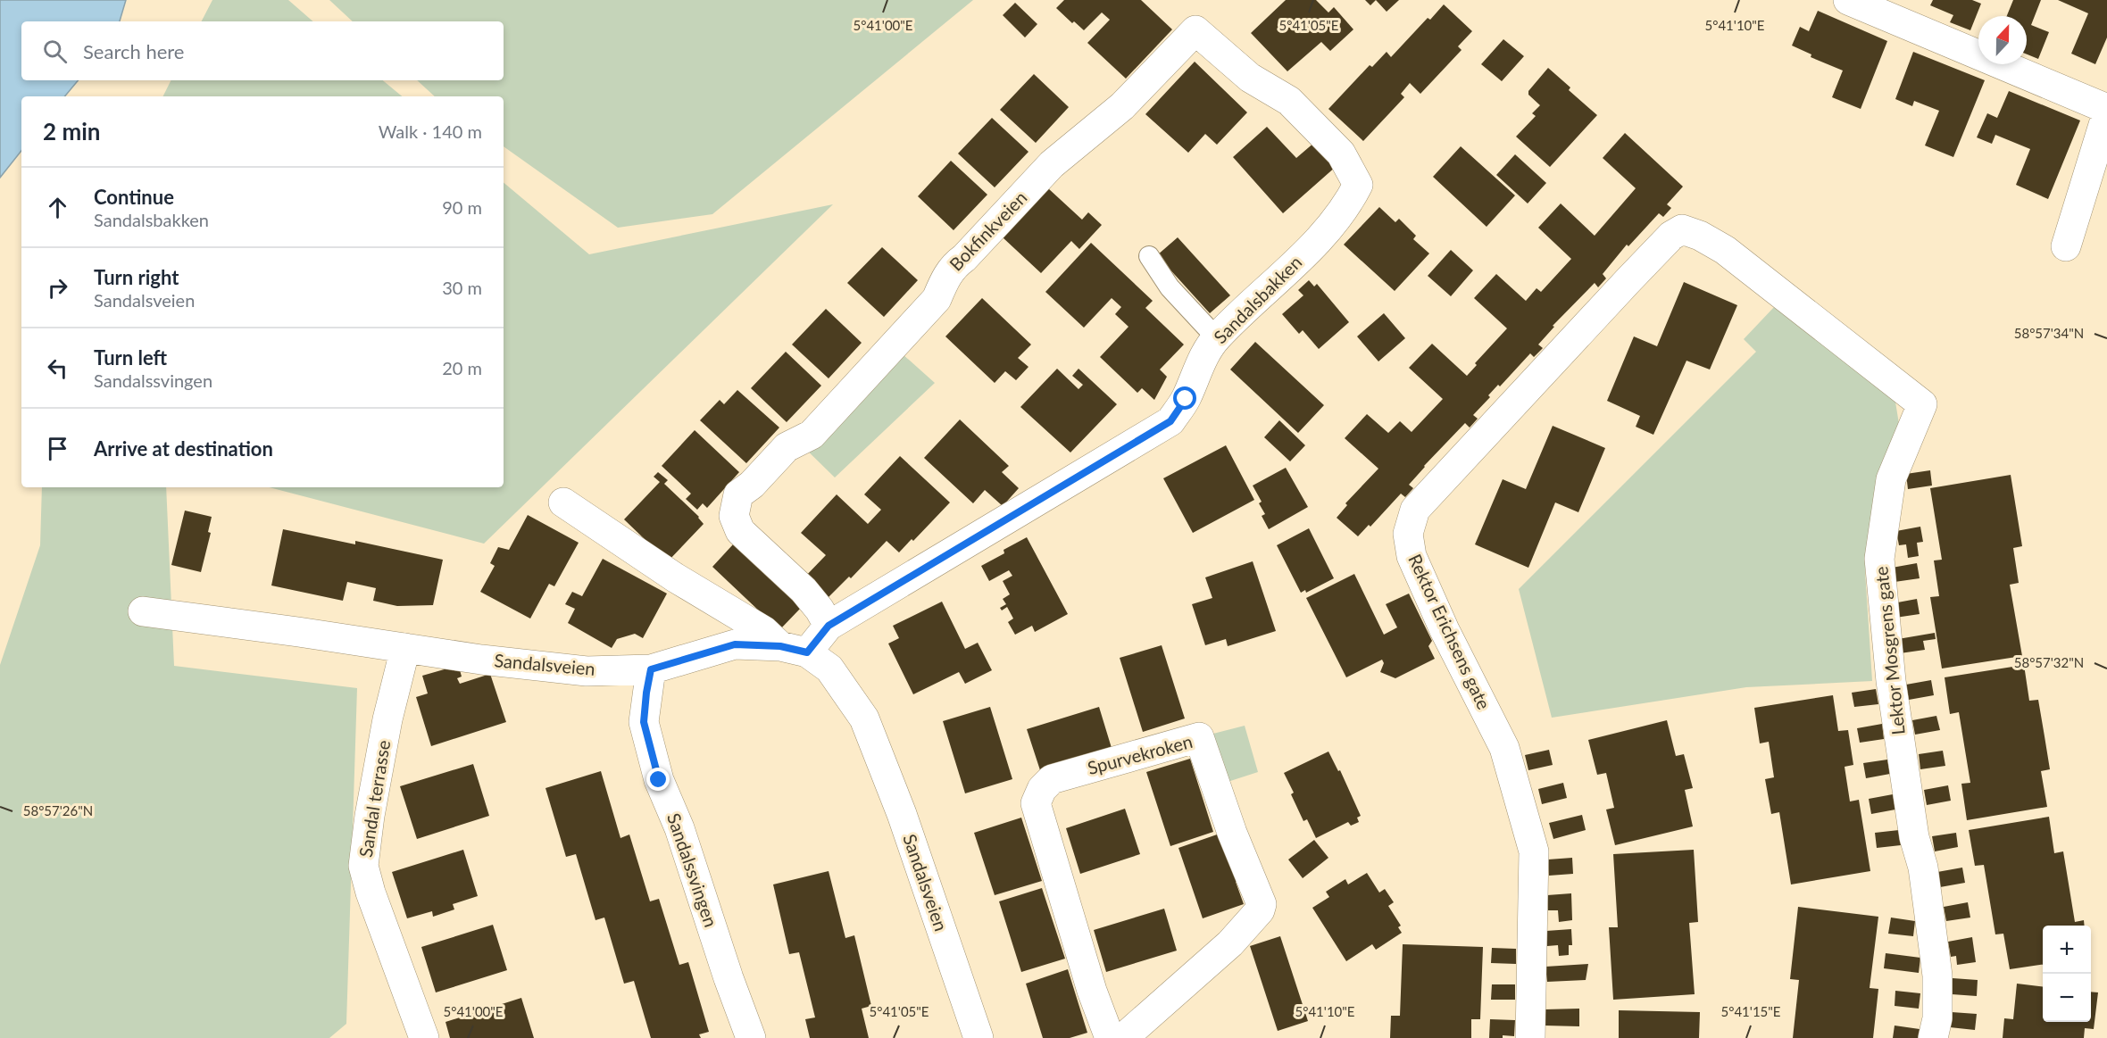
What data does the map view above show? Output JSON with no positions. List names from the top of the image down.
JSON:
{
  "streets": {
    "street": [
      "Bokfinkveien",
      "Sandalsbakken",
      "Rektor Erichsens gate",
      "Lektor Mosgrens gate",
      "Sandalsveien",
      "Spurvekroken",
      "Sandal terrasse",
      "Sandalssvingen"
    ]
  },
  "crossings": [
    ["Bokfinkveien", "Sandalsbakken"],
    ["Sandalsbakken", "Sandalsveien"],
    ["Rektor Erichsens gate", "Lektor Mosgrens gate"],
    ["Sandalsveien", "Sandal terrasse"],
    ["Sandalsveien", "Sandalssvingen"]
  ],
  "north": "top",
  "page": {
    "search": "Search here",
    "heading": ["2 min", "Walk · 140 m"],
    "list": [
      ["Continue", "Sandalsbakken", "90 m"],
      ["Turn right", "Sandalsveien", "30 m"],
      ["Turn left", "Sandalssvingen", "20 m"],
      "Arrive at destination"
    ],
    "map_buttons": ["+", "−"]
  },
  "coordinates": [
    "5°41'00\"E",
    "5°41'05\"E",
    "5°41'10\"E",
    "58°57'34\"N",
    "58°57'32\"N",
    "58°57'26\"N",
    "5°41'15\"E"
  ]
}
